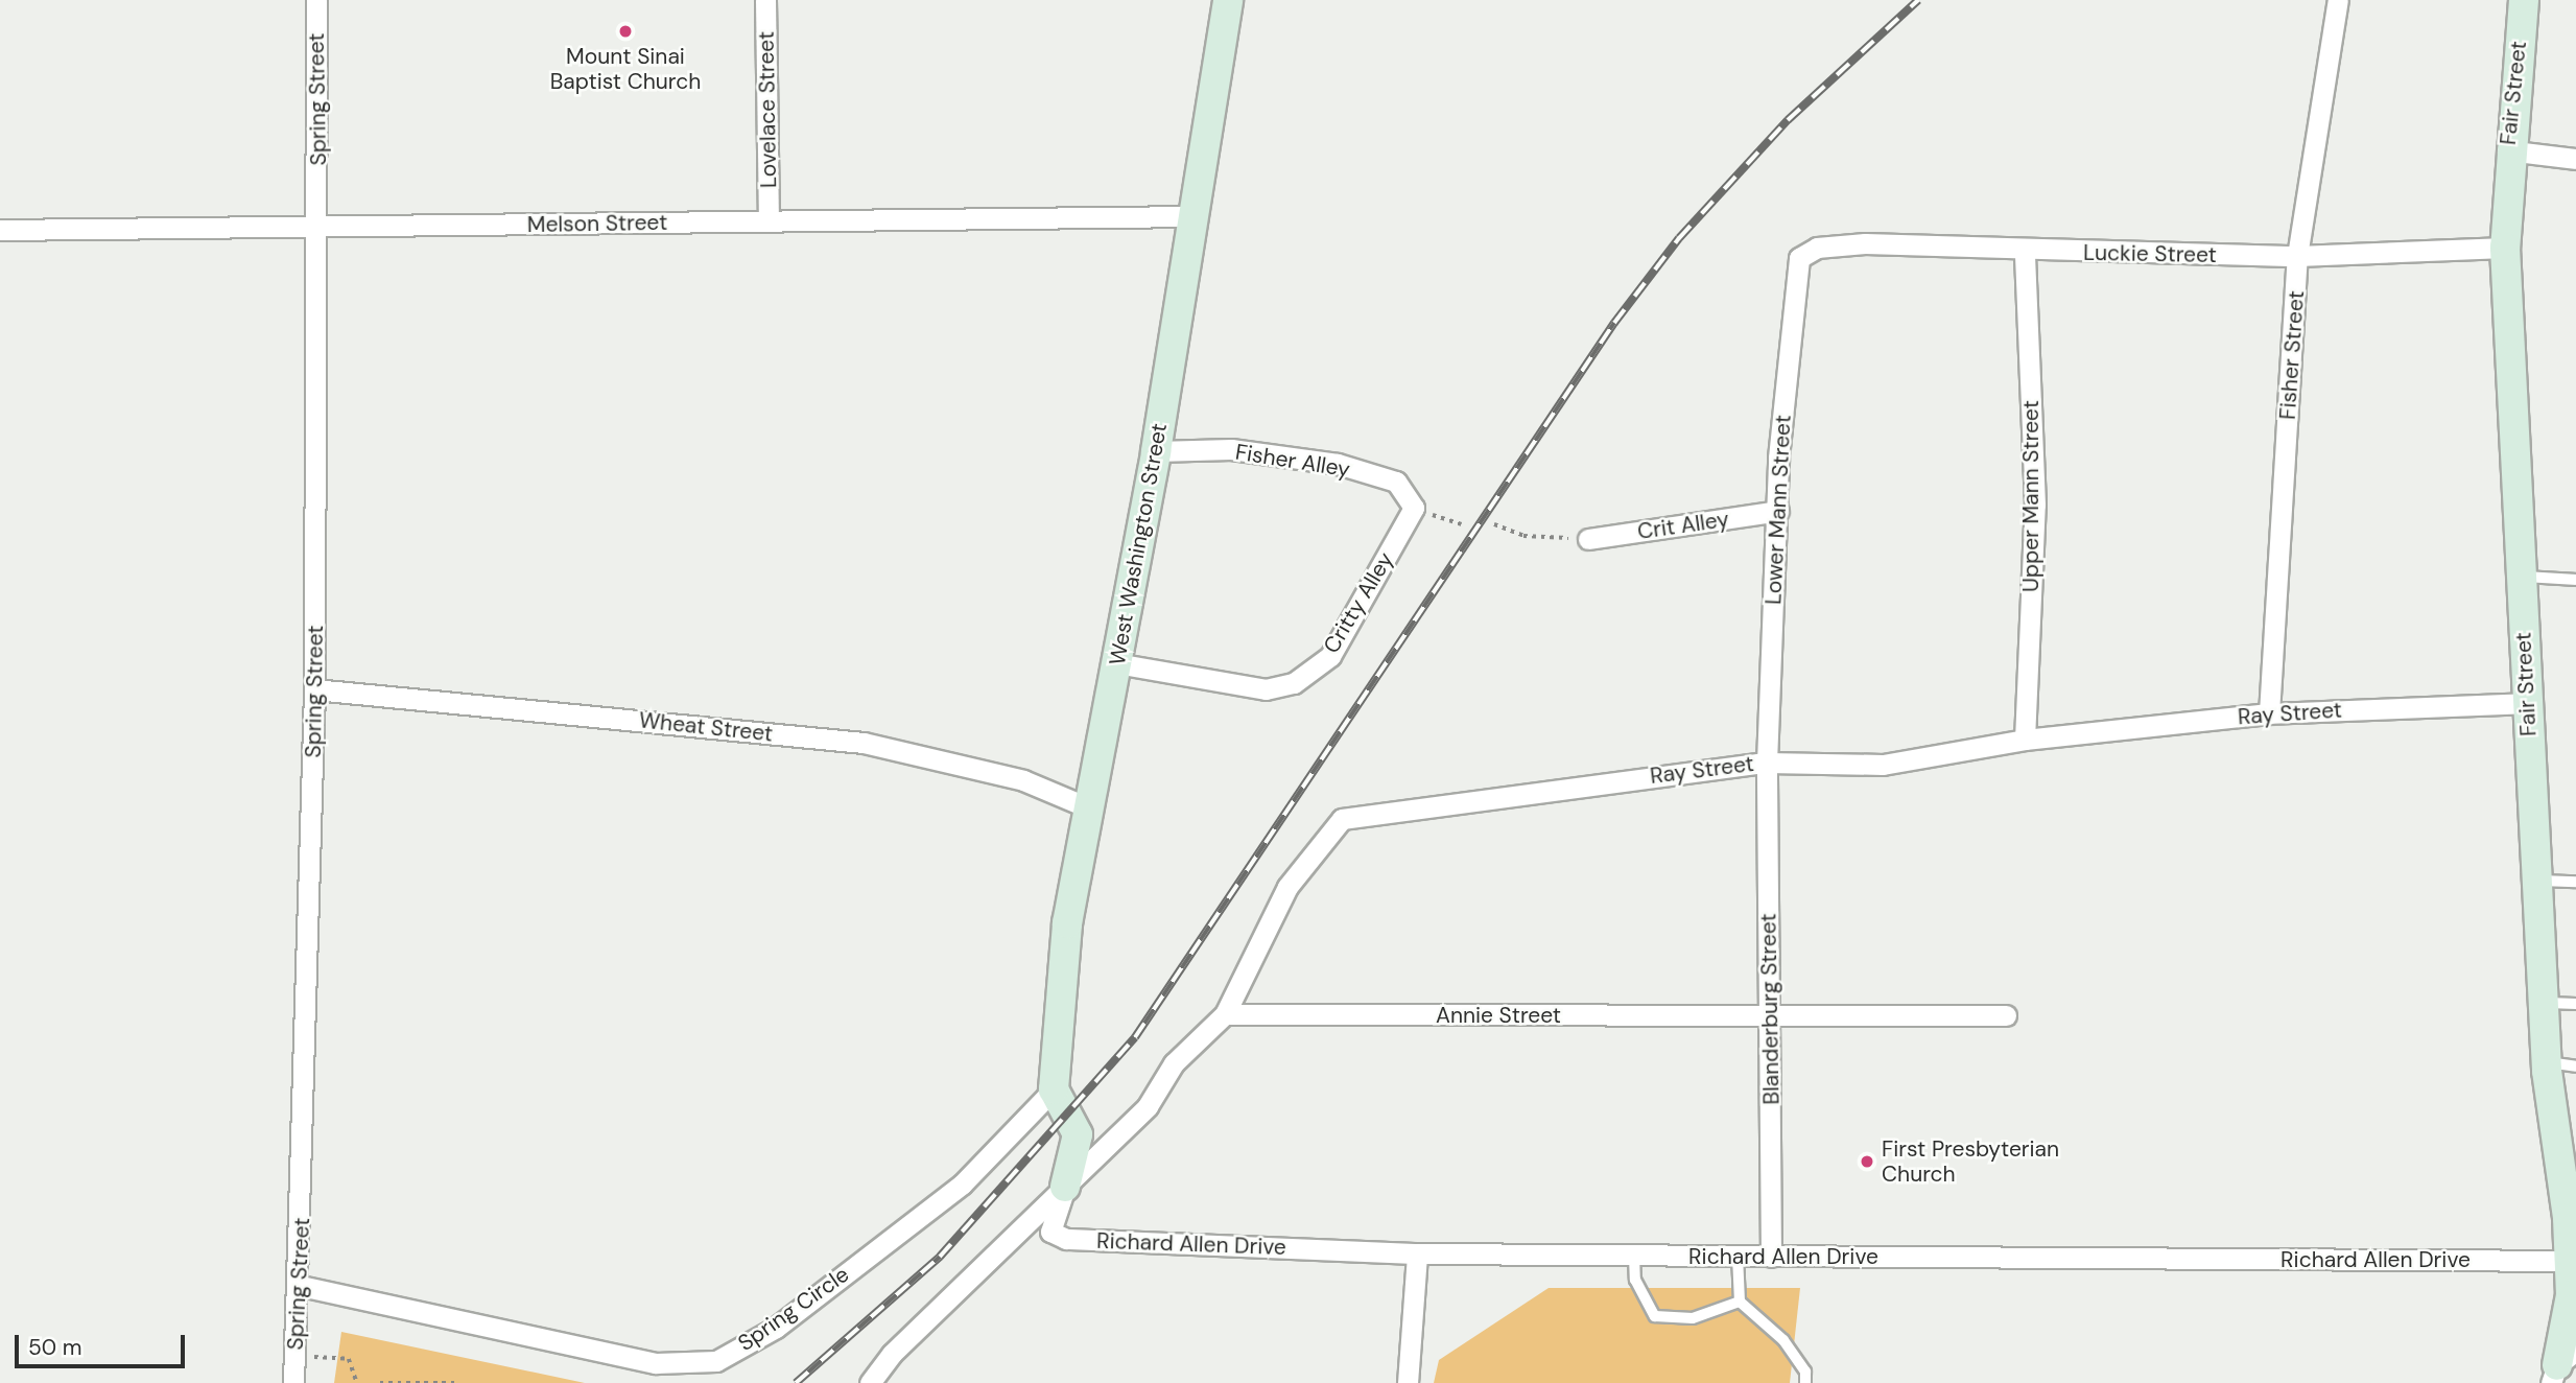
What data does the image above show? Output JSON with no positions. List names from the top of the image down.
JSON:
{
  "streets": {
    "street": [
      "Fair Street",
      "Spring Street",
      "Lovelace Street",
      "Melson Street",
      "Luckie Street",
      "Fisher Street",
      "Fisher Alley",
      "Upper Mann Street",
      "Lower Mann Street",
      "Crit Alley",
      "West Washington Street",
      "Critty Alley",
      "Ray Street",
      "Wheat Street",
      "Blanderburg Street",
      "Annie Street",
      "Richard Allen Drive",
      "Spring Circle"
    ]
  },
  "crossings": [
    ["Fair Street", "Luckie Street"],
    ["Fair Street", "Ray Street"],
    ["Fair Street", "Richard Allen Drive"],
    ["Spring Street", "Melson Street"],
    ["Spring Street", "Wheat Street"],
    ["Spring Street", "Spring Circle"],
    ["Lovelace Street", "Melson Street"],
    ["Melson Street", "West Washington Street"],
    ["Luckie Street", "Fisher Street"],
    ["Luckie Street", "Upper Mann Street"],
    ["Luckie Street", "Lower Mann Street"],
    ["Fisher Street", "Ray Street"],
    ["Fisher Alley", "West Washington Street"],
    ["Fisher Alley", "Critty Alley"],
    ["Upper Mann Street", "Ray Street"],
    ["Lower Mann Street", "Crit Alley"],
    ["Lower Mann Street", "Ray Street"],
    ["Lower Mann Street", "Blanderburg Street"],
    ["West Washington Street", "Critty Alley"],
    ["West Washington Street", "Wheat Street"],
    ["West Washington Street", "Spring Circle"],
    ["Ray Street", "Blanderburg Street"],
    ["Ray Street", "Annie Street"],
    ["Ray Street", "Richard Allen Drive"],
    ["Blanderburg Street", "Annie Street"],
    ["Blanderburg Street", "Richard Allen Drive"]
  ],
  "places": ["Mount Sinai Baptist Church", "First Presbyterian Church"],
  "scale_bar": "50 m"
}
